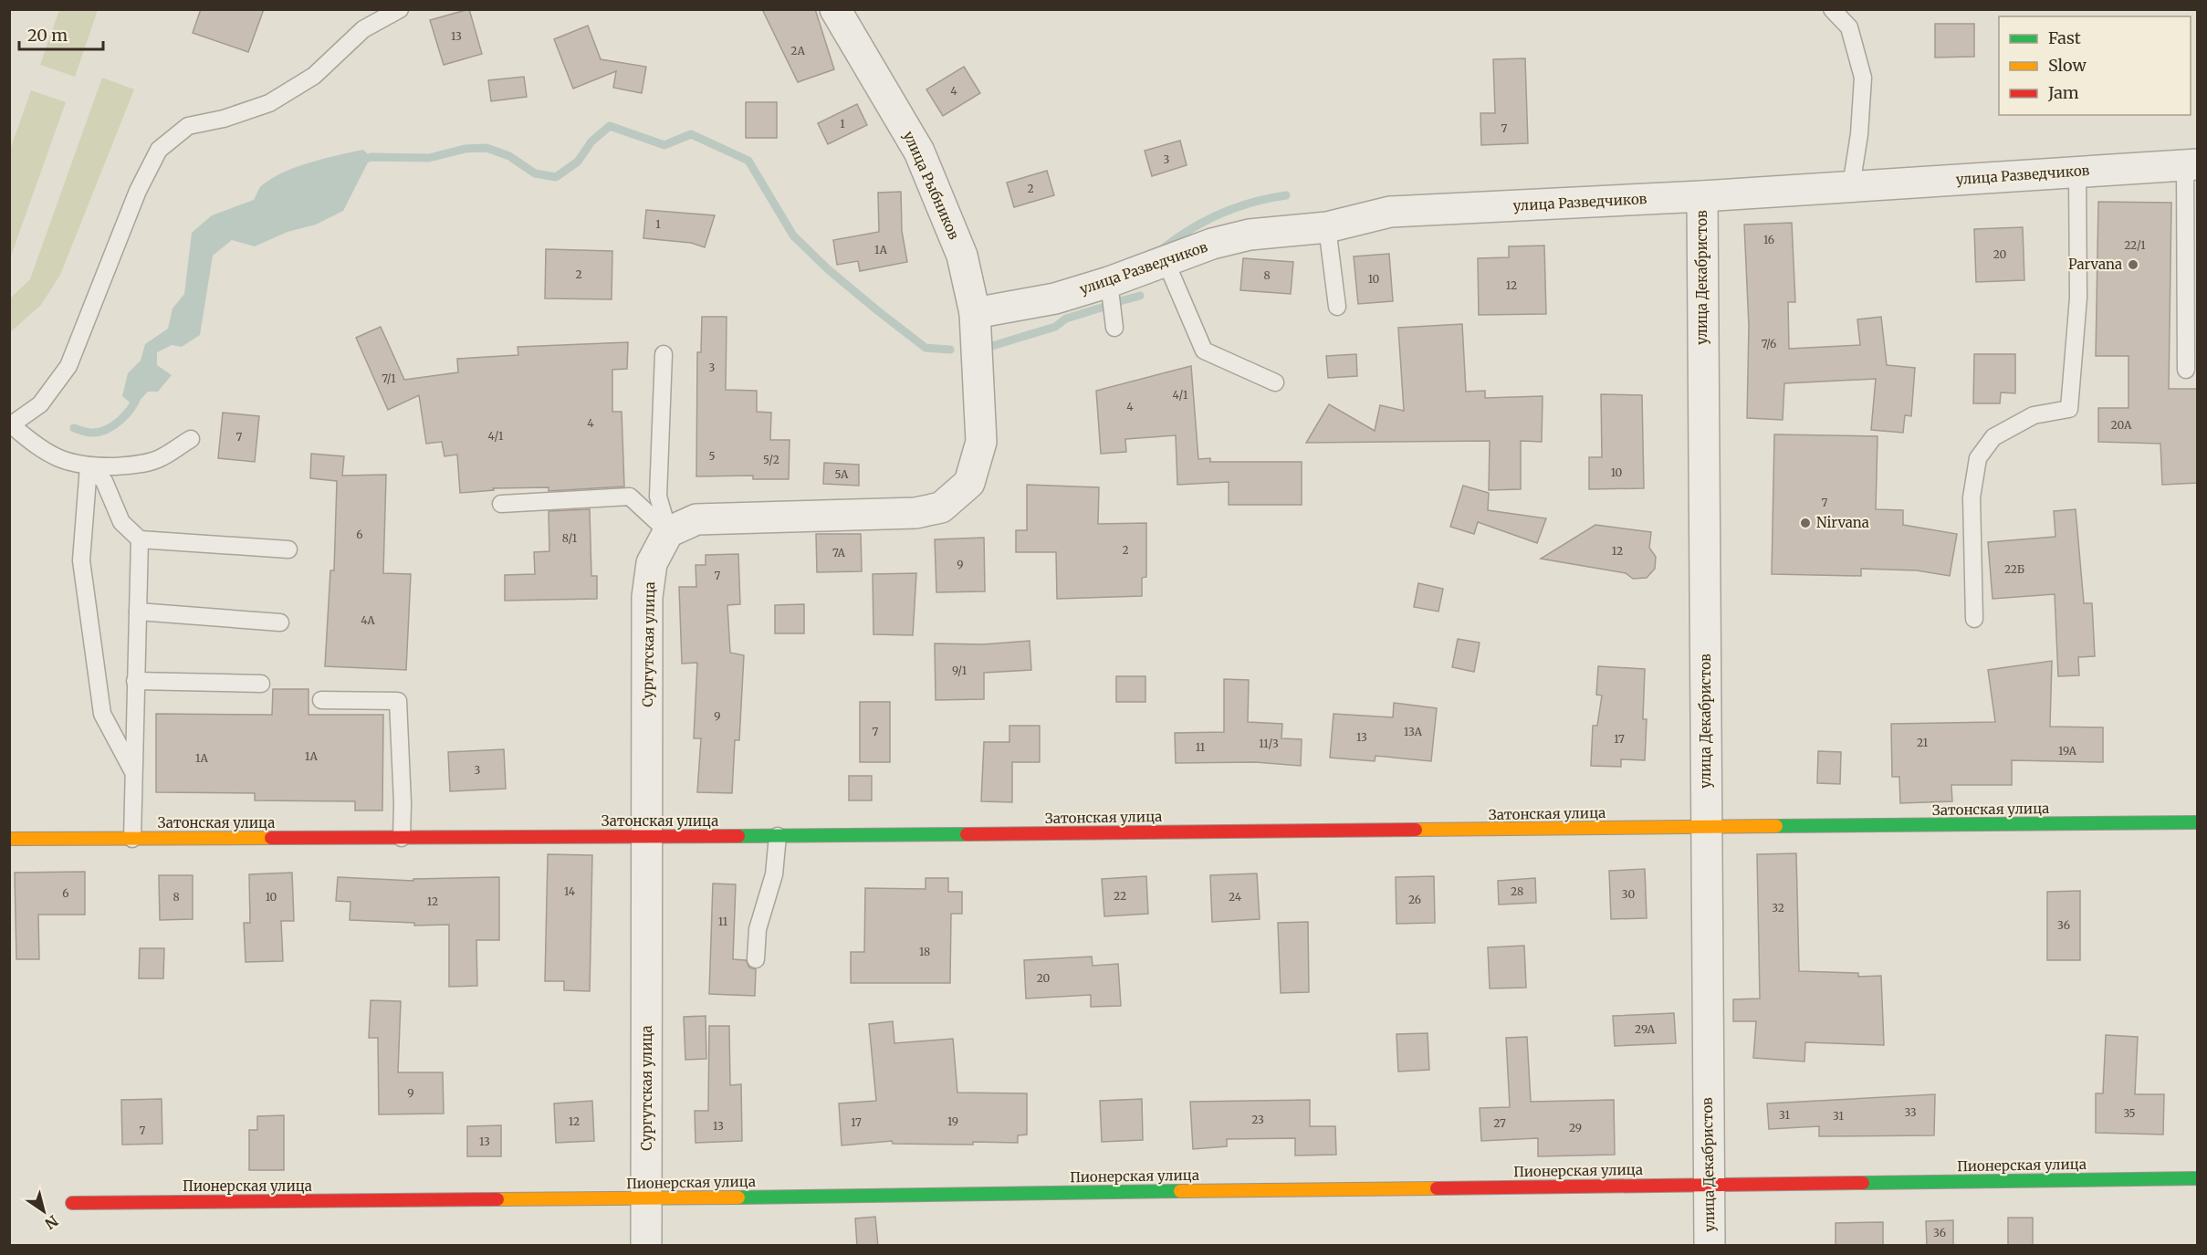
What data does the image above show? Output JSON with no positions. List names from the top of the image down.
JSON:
{
  "streets": {
    "street": [
      "улица Разведчиков",
      "улица Рыбников",
      "улица Декабристов",
      "Сургутская улица",
      "Затонская улица",
      "Пионерская улица"
    ]
  },
  "crossings": [
    ["улица Разведчиков", "улица Рыбников"],
    ["улица Разведчиков", "улица Декабристов"],
    ["улица Декабристов", "Затонская улица"],
    ["улица Декабристов", "Пионерская улица"],
    ["Сургутская улица", "Затонская улица"],
    ["Сургутская улица", "Пионерская улица"]
  ],
  "places": ["Parvana", "Nirvana"],
  "house_numbers": [
    "13",
    "2А",
    "4",
    "1",
    "7",
    "3",
    "2",
    "1",
    "16",
    "22/1",
    "1А",
    "20",
    "2",
    "8",
    "10",
    "12",
    "7/6",
    "3",
    "7/1",
    "4/1",
    "4",
    "4",
    "20А",
    "4/1",
    "7",
    "5",
    "5/2",
    "10",
    "5А",
    "7",
    "6",
    "8/1",
    "2",
    "12",
    "7А",
    "9",
    "22Б",
    "7",
    "4А",
    "9/1",
    "9",
    "7",
    "13А",
    "13",
    "17",
    "21",
    "11/3",
    "11",
    "19А",
    "1А",
    "1А",
    "3",
    "14",
    "28",
    "6",
    "30",
    "22",
    "8",
    "10",
    "24",
    "26",
    "12",
    "32",
    "11",
    "36",
    "18",
    "20",
    "29А",
    "9",
    "33",
    "35",
    "31",
    "31",
    "23",
    "12",
    "19",
    "17",
    "27",
    "13",
    "29",
    "7",
    "13",
    "36"
  ],
  "legend": ["Fast", "Slow", "Jam"],
  "scale_bar": "20 m",
  "north": "bottom right"
}
